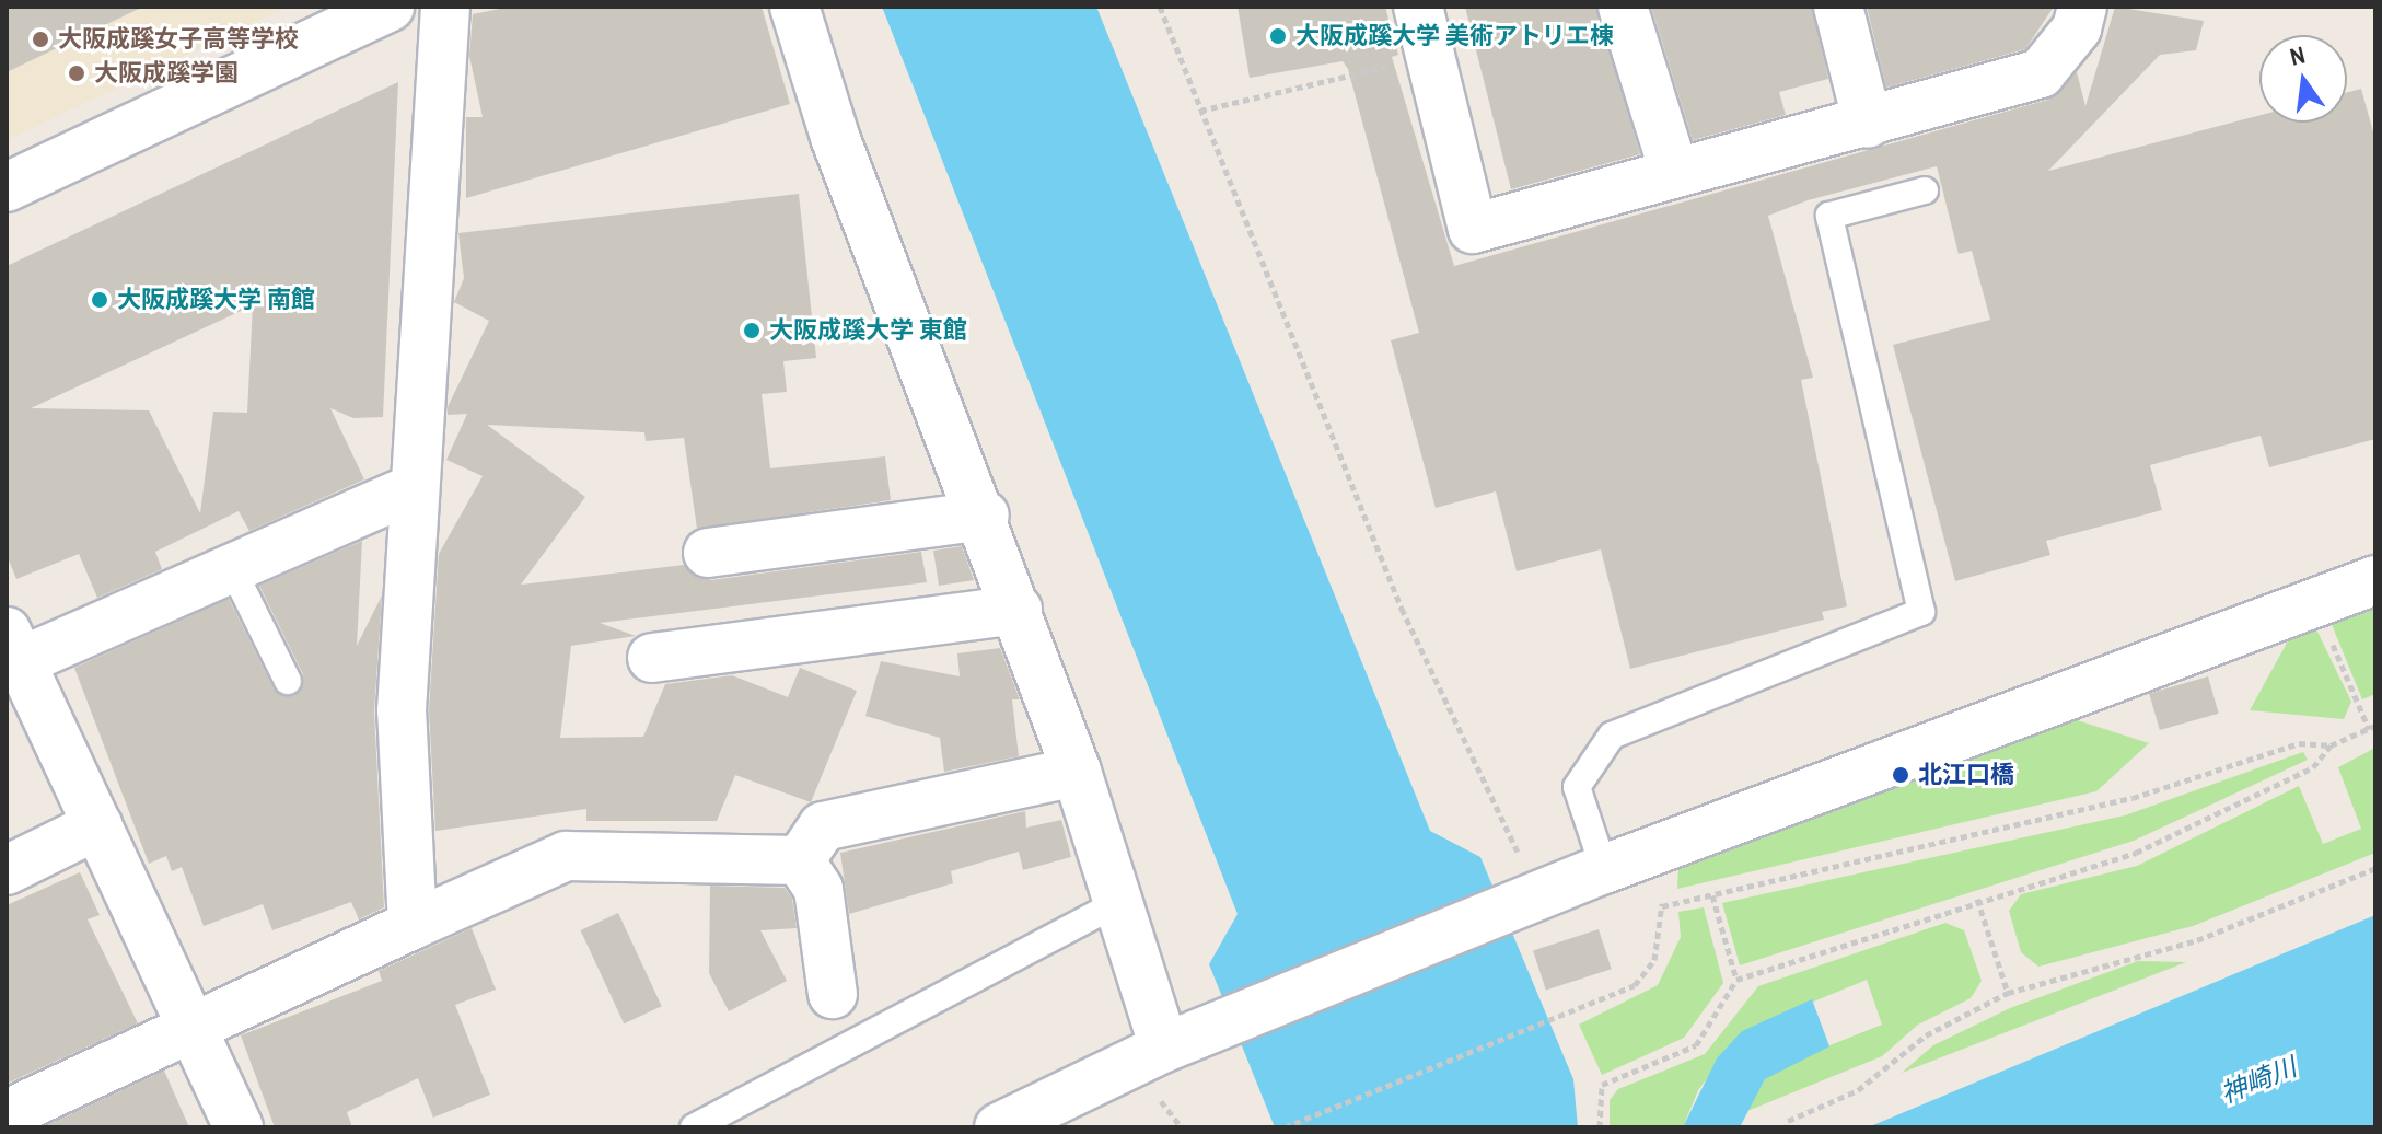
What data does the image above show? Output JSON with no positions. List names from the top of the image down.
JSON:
{
  "water": ["神崎川"],
  "places": [
    "大阪成蹊大学 美術アトリエ棟",
    "大阪成蹊女子高等学校",
    "大阪成蹊学園",
    "大阪成蹊大学 南館",
    "大阪成蹊大学 東館",
    "北江口橋"
  ],
  "north": "top"
}
